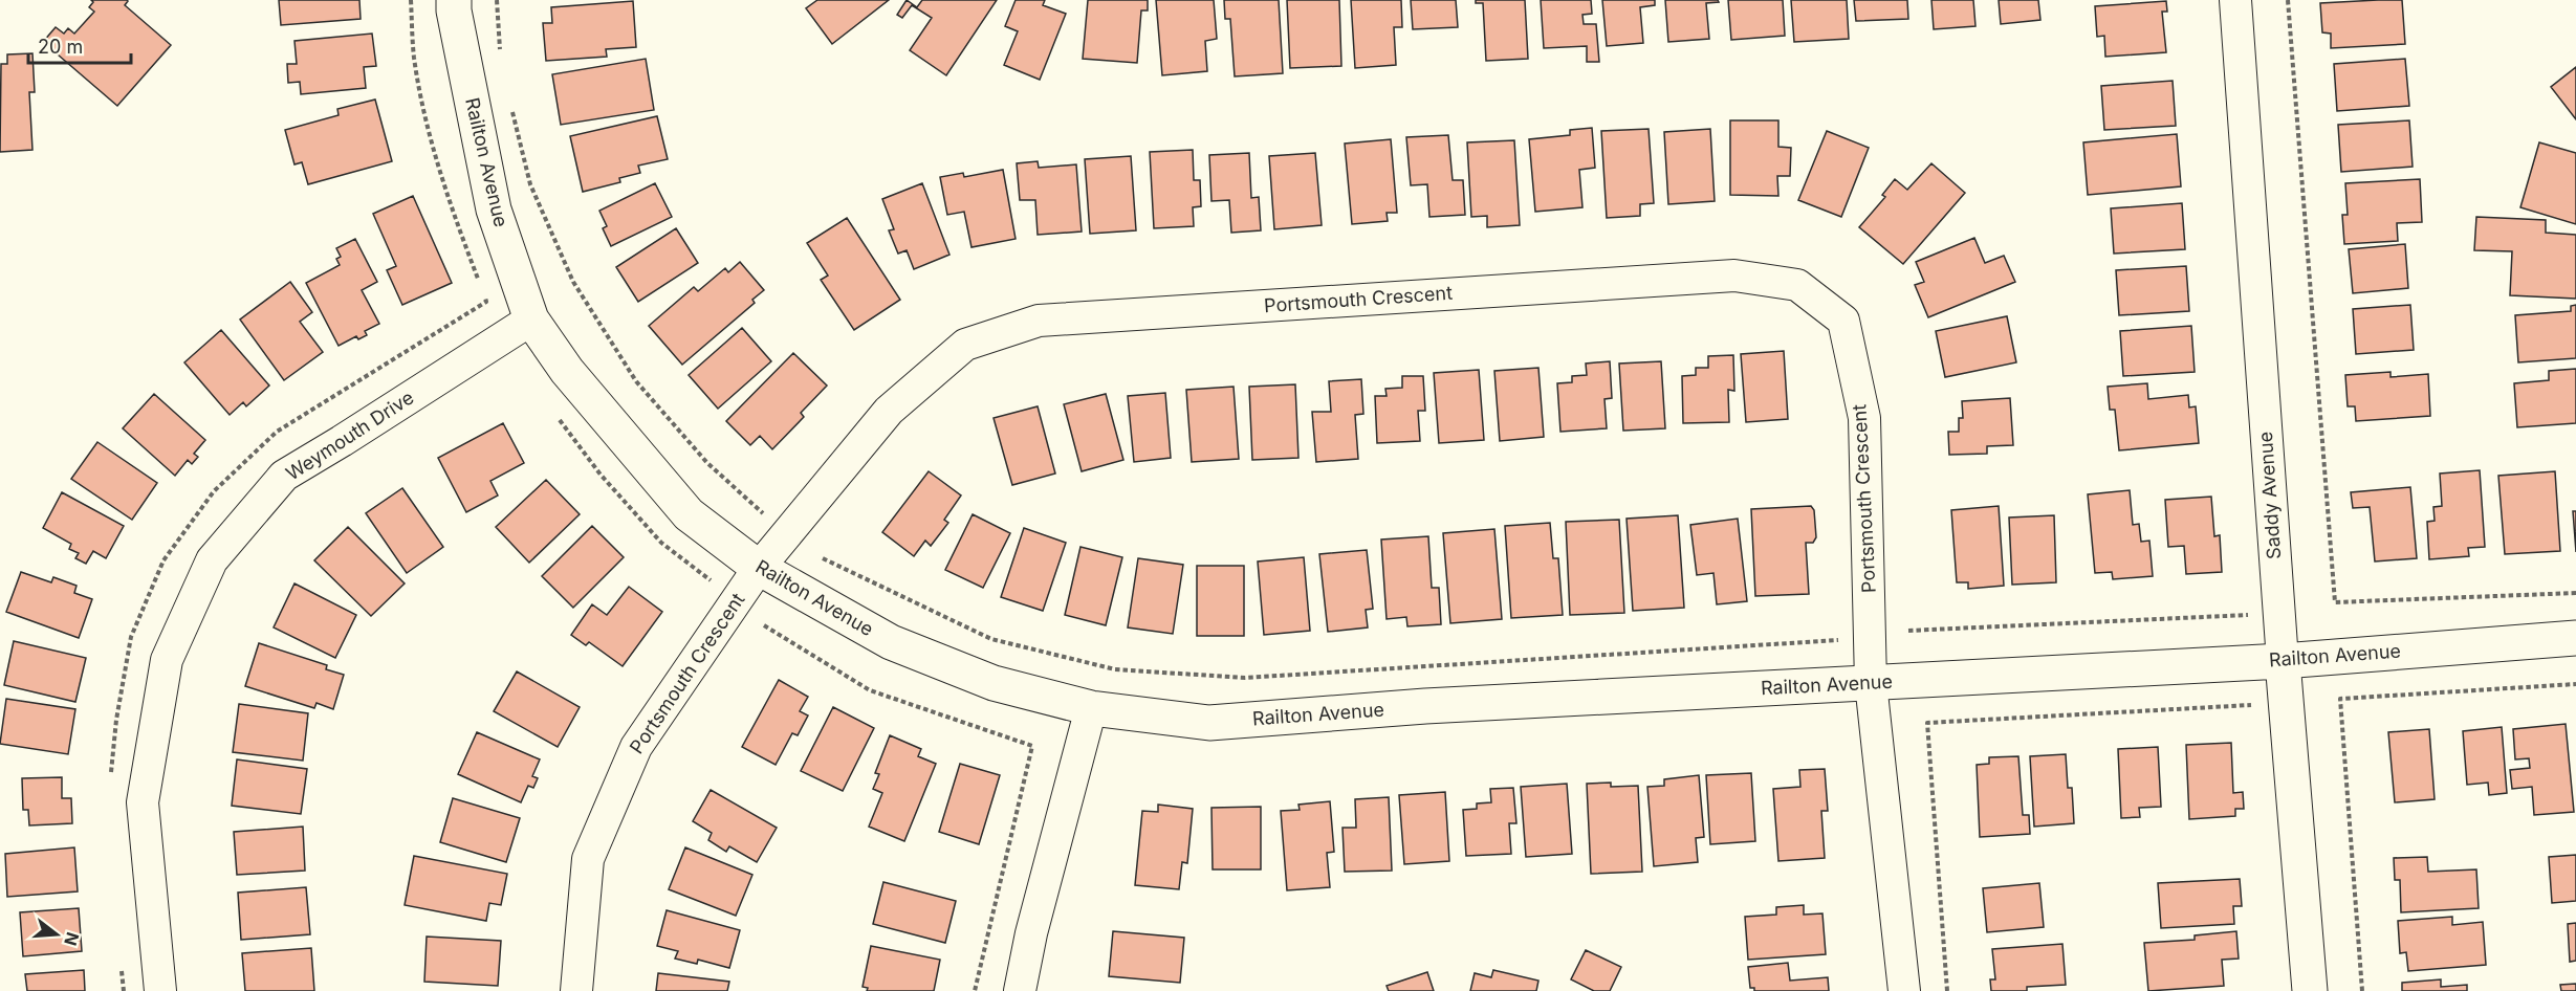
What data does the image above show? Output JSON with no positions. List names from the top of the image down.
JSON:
{
  "streets": {
    "street": [
      "Railton Avenue",
      "Portsmouth Crescent",
      "Weymouth Drive",
      "Saddy Avenue"
    ]
  },
  "crossings": [
    ["Railton Avenue", "Portsmouth Crescent"],
    ["Railton Avenue", "Weymouth Drive"],
    ["Railton Avenue", "Saddy Avenue"]
  ],
  "scale_bar": "20 m",
  "north": "right"
}
